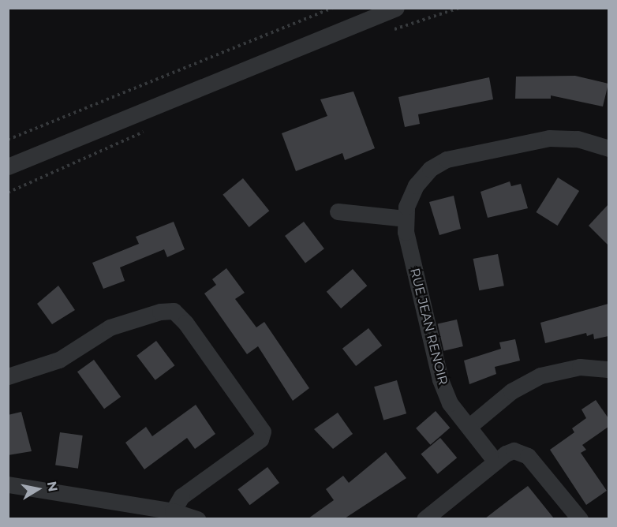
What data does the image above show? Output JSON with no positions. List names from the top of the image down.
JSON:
{
  "streets": {
    "street": ["RUE JEAN RENOIR"]
  },
  "north": "right"
}
